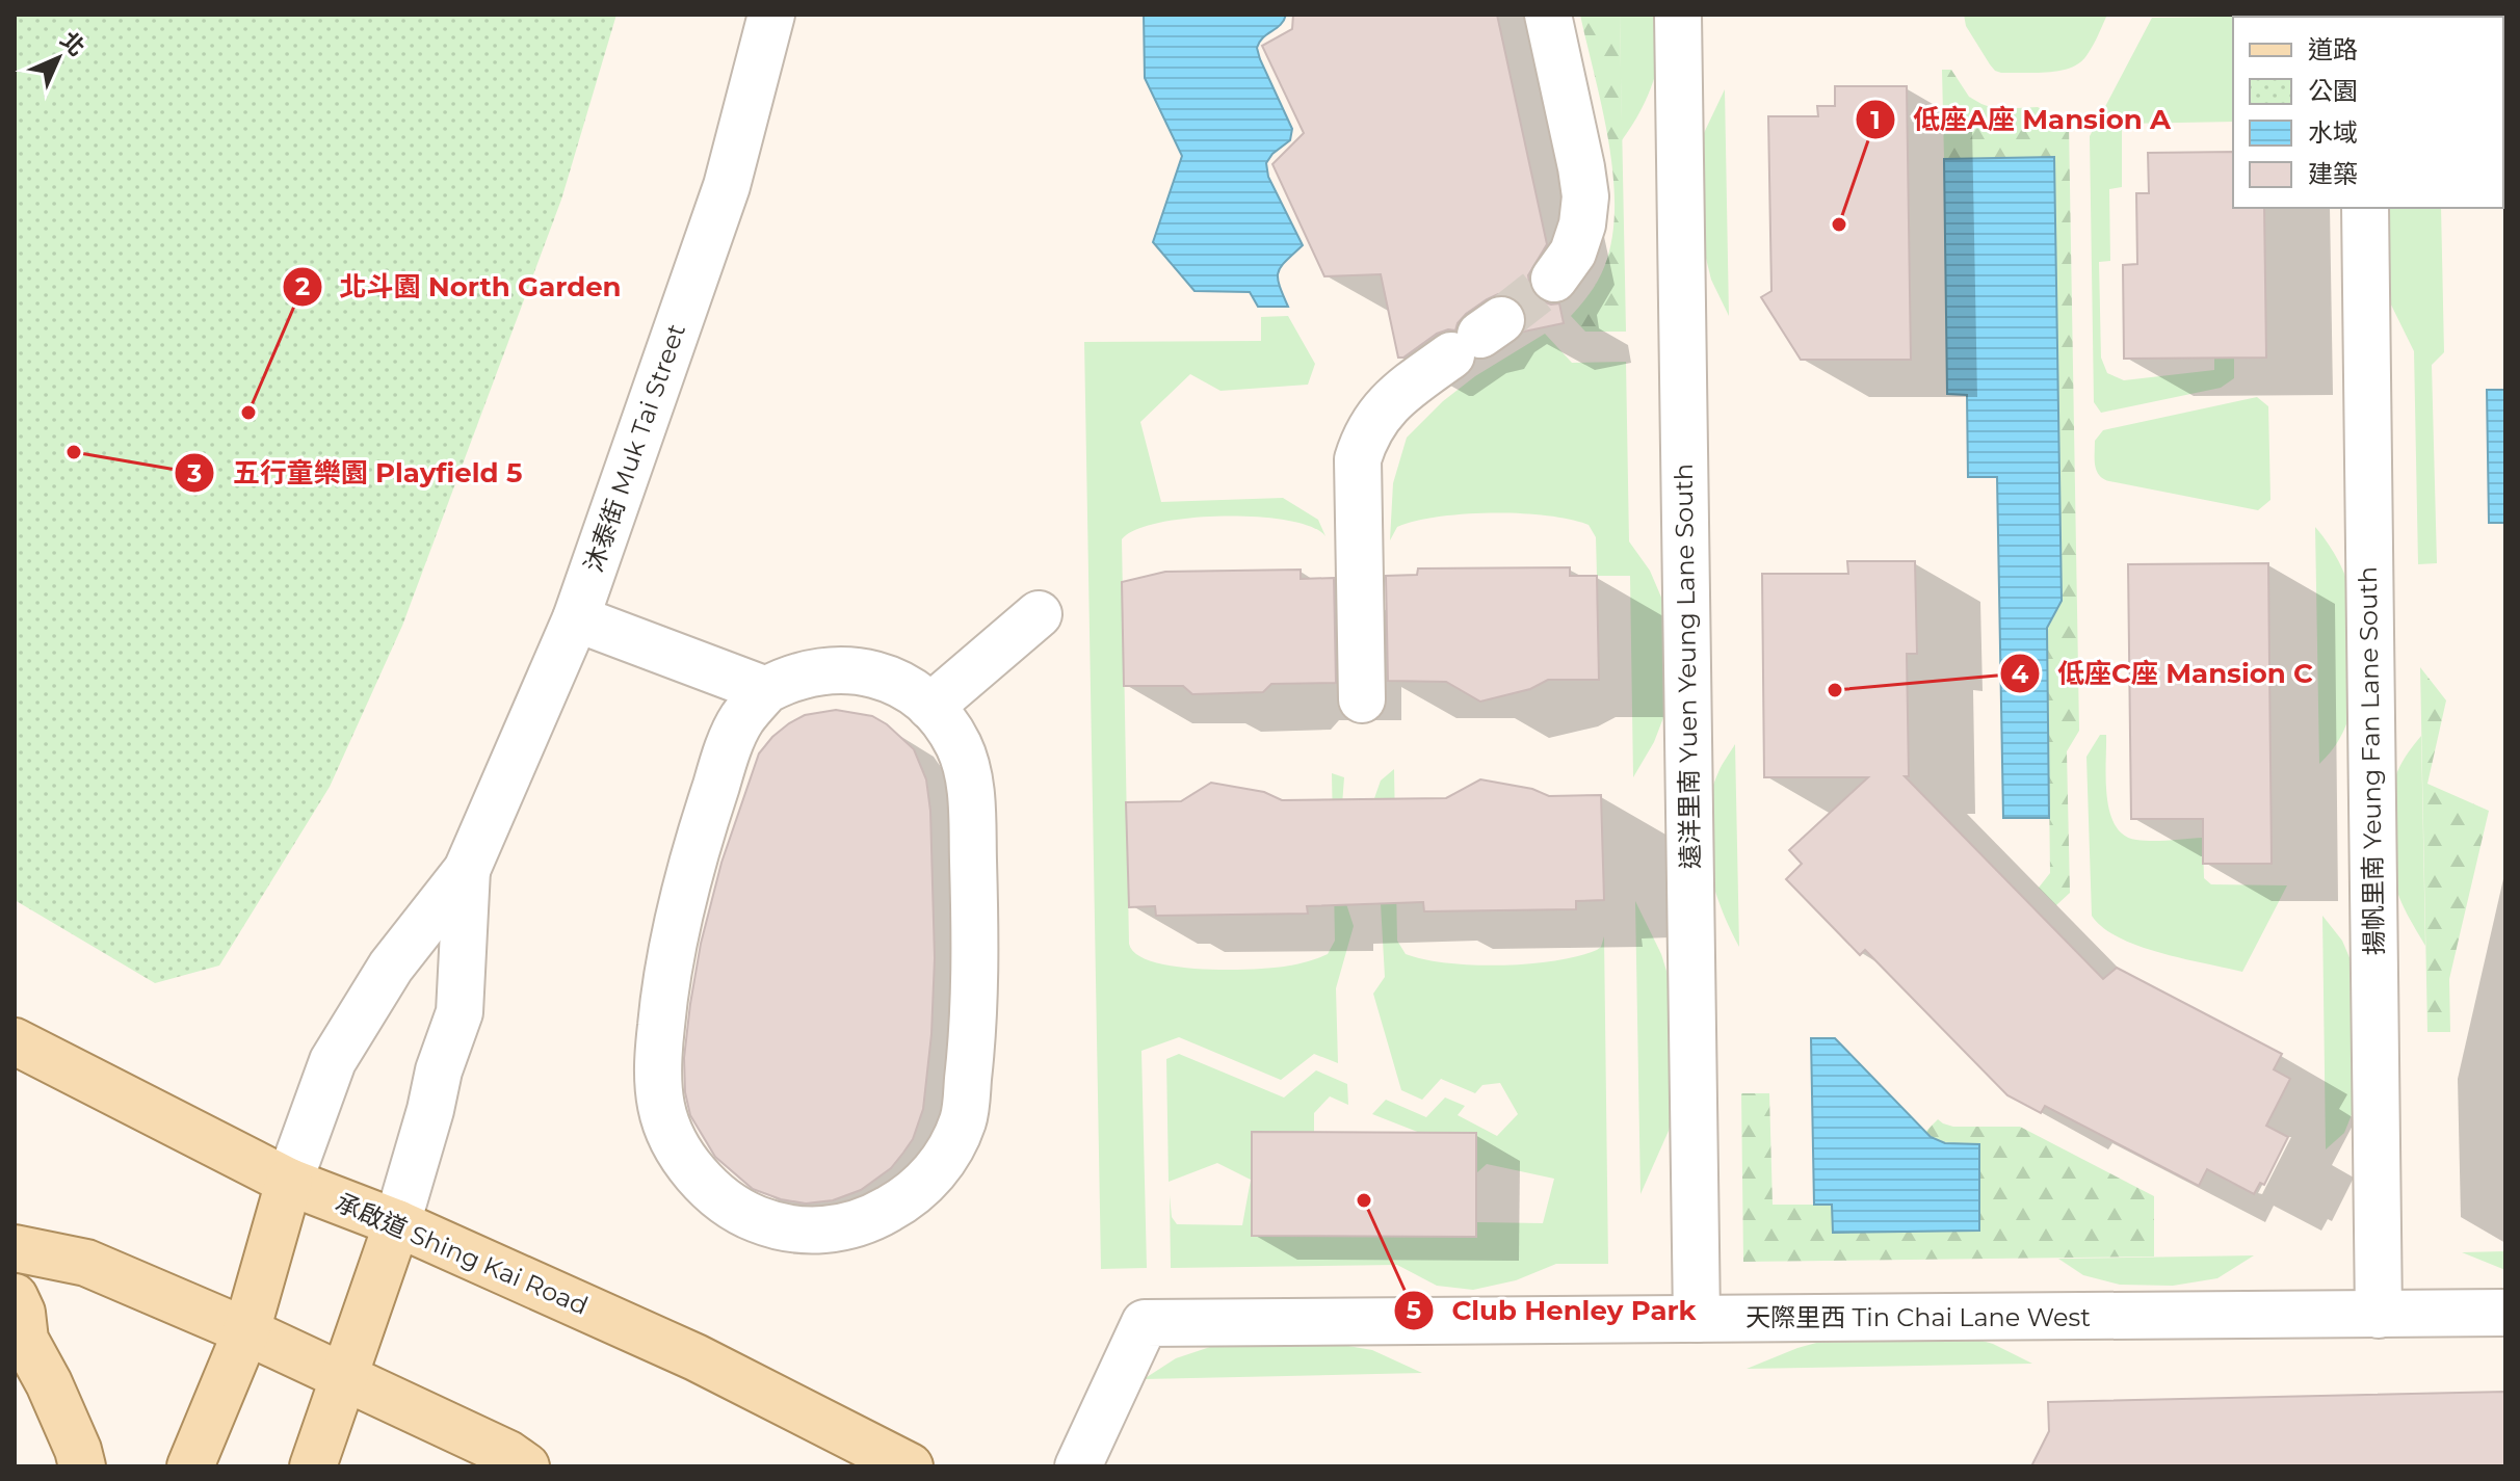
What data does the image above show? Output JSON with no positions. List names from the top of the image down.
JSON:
{
  "streets": {
    "main road": ["承啟道 Shing Kai Road"],
    "street": [
      "沐泰街 Muk Tai Street",
      "遠洋里南 Yuen Yeung Lane South",
      "揚帆里南 Yeung Fan Lane South",
      "天際里西 Tin Chai Lane West"
    ]
  },
  "crossings": [
    ["沐泰街 Muk Tai Street", "承啟道 Shing Kai Road"],
    ["遠洋里南 Yuen Yeung Lane South", "天際里西 Tin Chai Lane West"],
    ["揚帆里南 Yeung Fan Lane South", "天際里西 Tin Chai Lane West"]
  ],
  "places": [
    "低座A座 Mansion A",
    "北斗園 North Garden",
    "五行童樂園 Playfield 5",
    "低座C座 Mansion C",
    "Club Henley Park"
  ],
  "legend": [
    "道路",
    "公園",
    "水域",
    "建築"
  ],
  "north": "top right"
}
